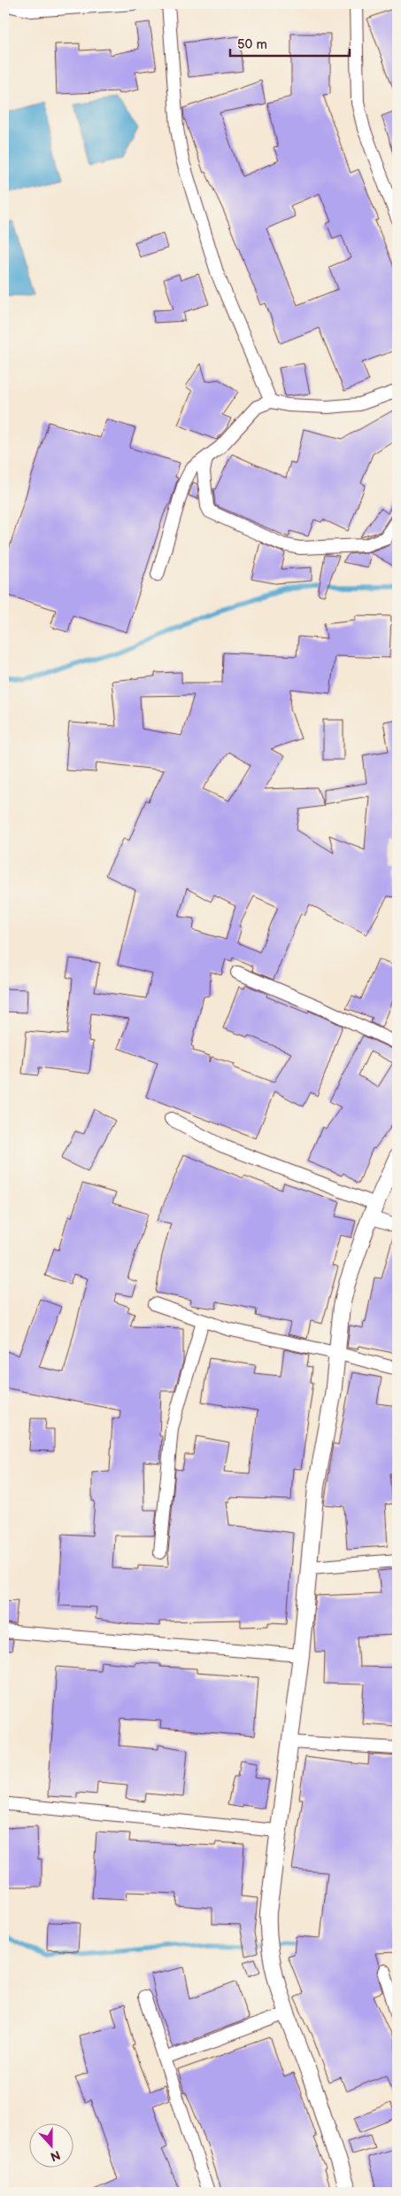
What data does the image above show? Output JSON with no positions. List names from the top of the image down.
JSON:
{
  "scale_bar": "50 m",
  "north": "bottom"
}
